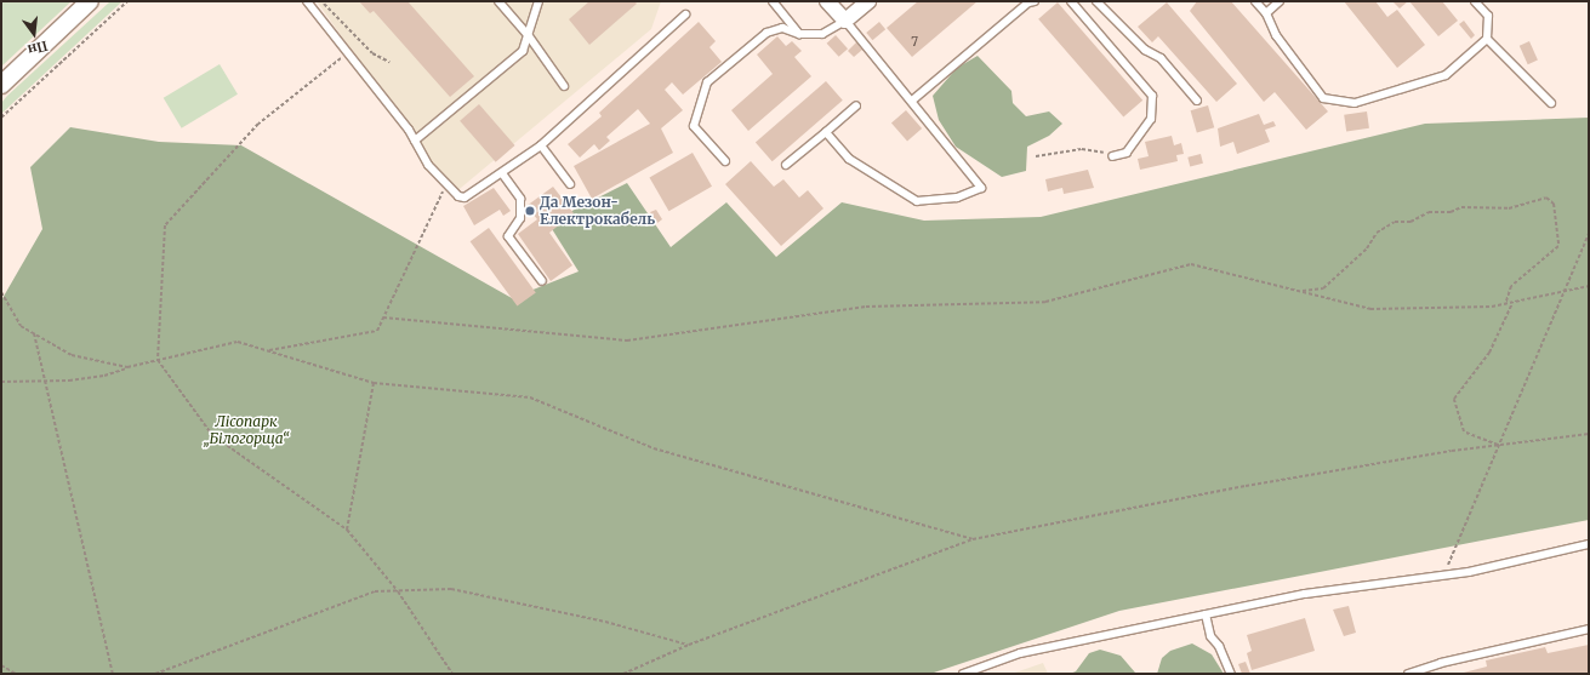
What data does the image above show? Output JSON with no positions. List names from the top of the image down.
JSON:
{
  "parks": ["Лісопарк „Білогорща“"],
  "places": ["Да Мезон- Електрокабель"],
  "house_numbers": ["7"],
  "north": "bottom"
}
